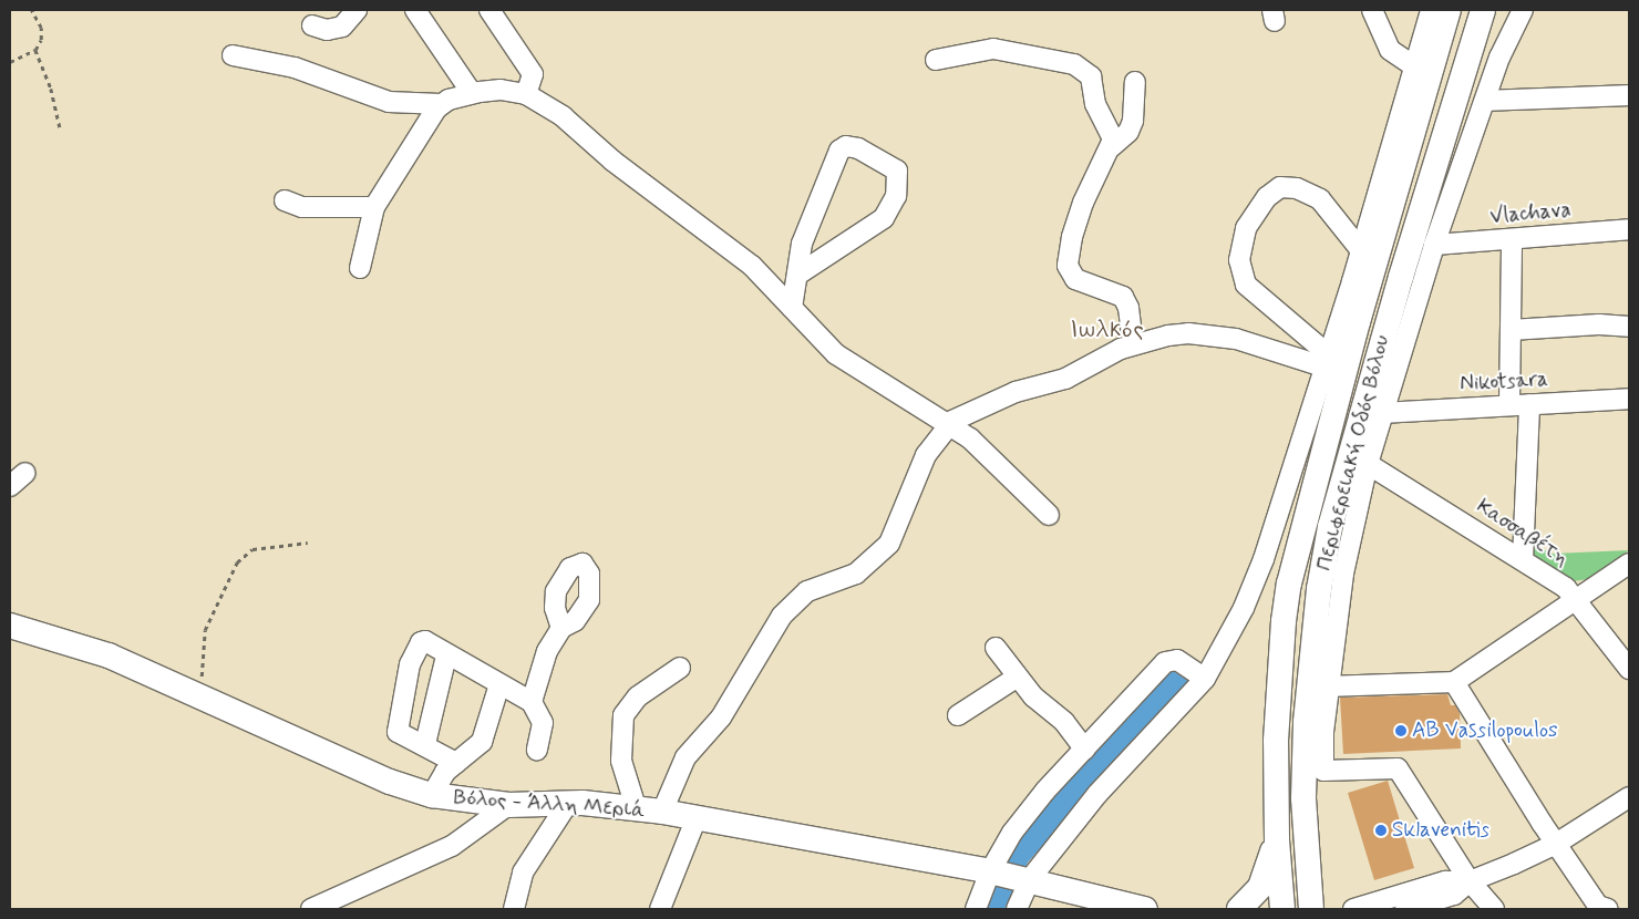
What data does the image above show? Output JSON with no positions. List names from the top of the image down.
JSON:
{
  "streets": {
    "main road": ["Περιφερειακή Οδός Βόλου", "Βόλος - Άλλη Μεριά"],
    "street": ["Vlachava", "Nikotsara", "Κασσαβέτη"]
  },
  "districts": ["Ιωλκός"],
  "places": ["AB Vassilopoulos", "Sklavenitis"]
}
